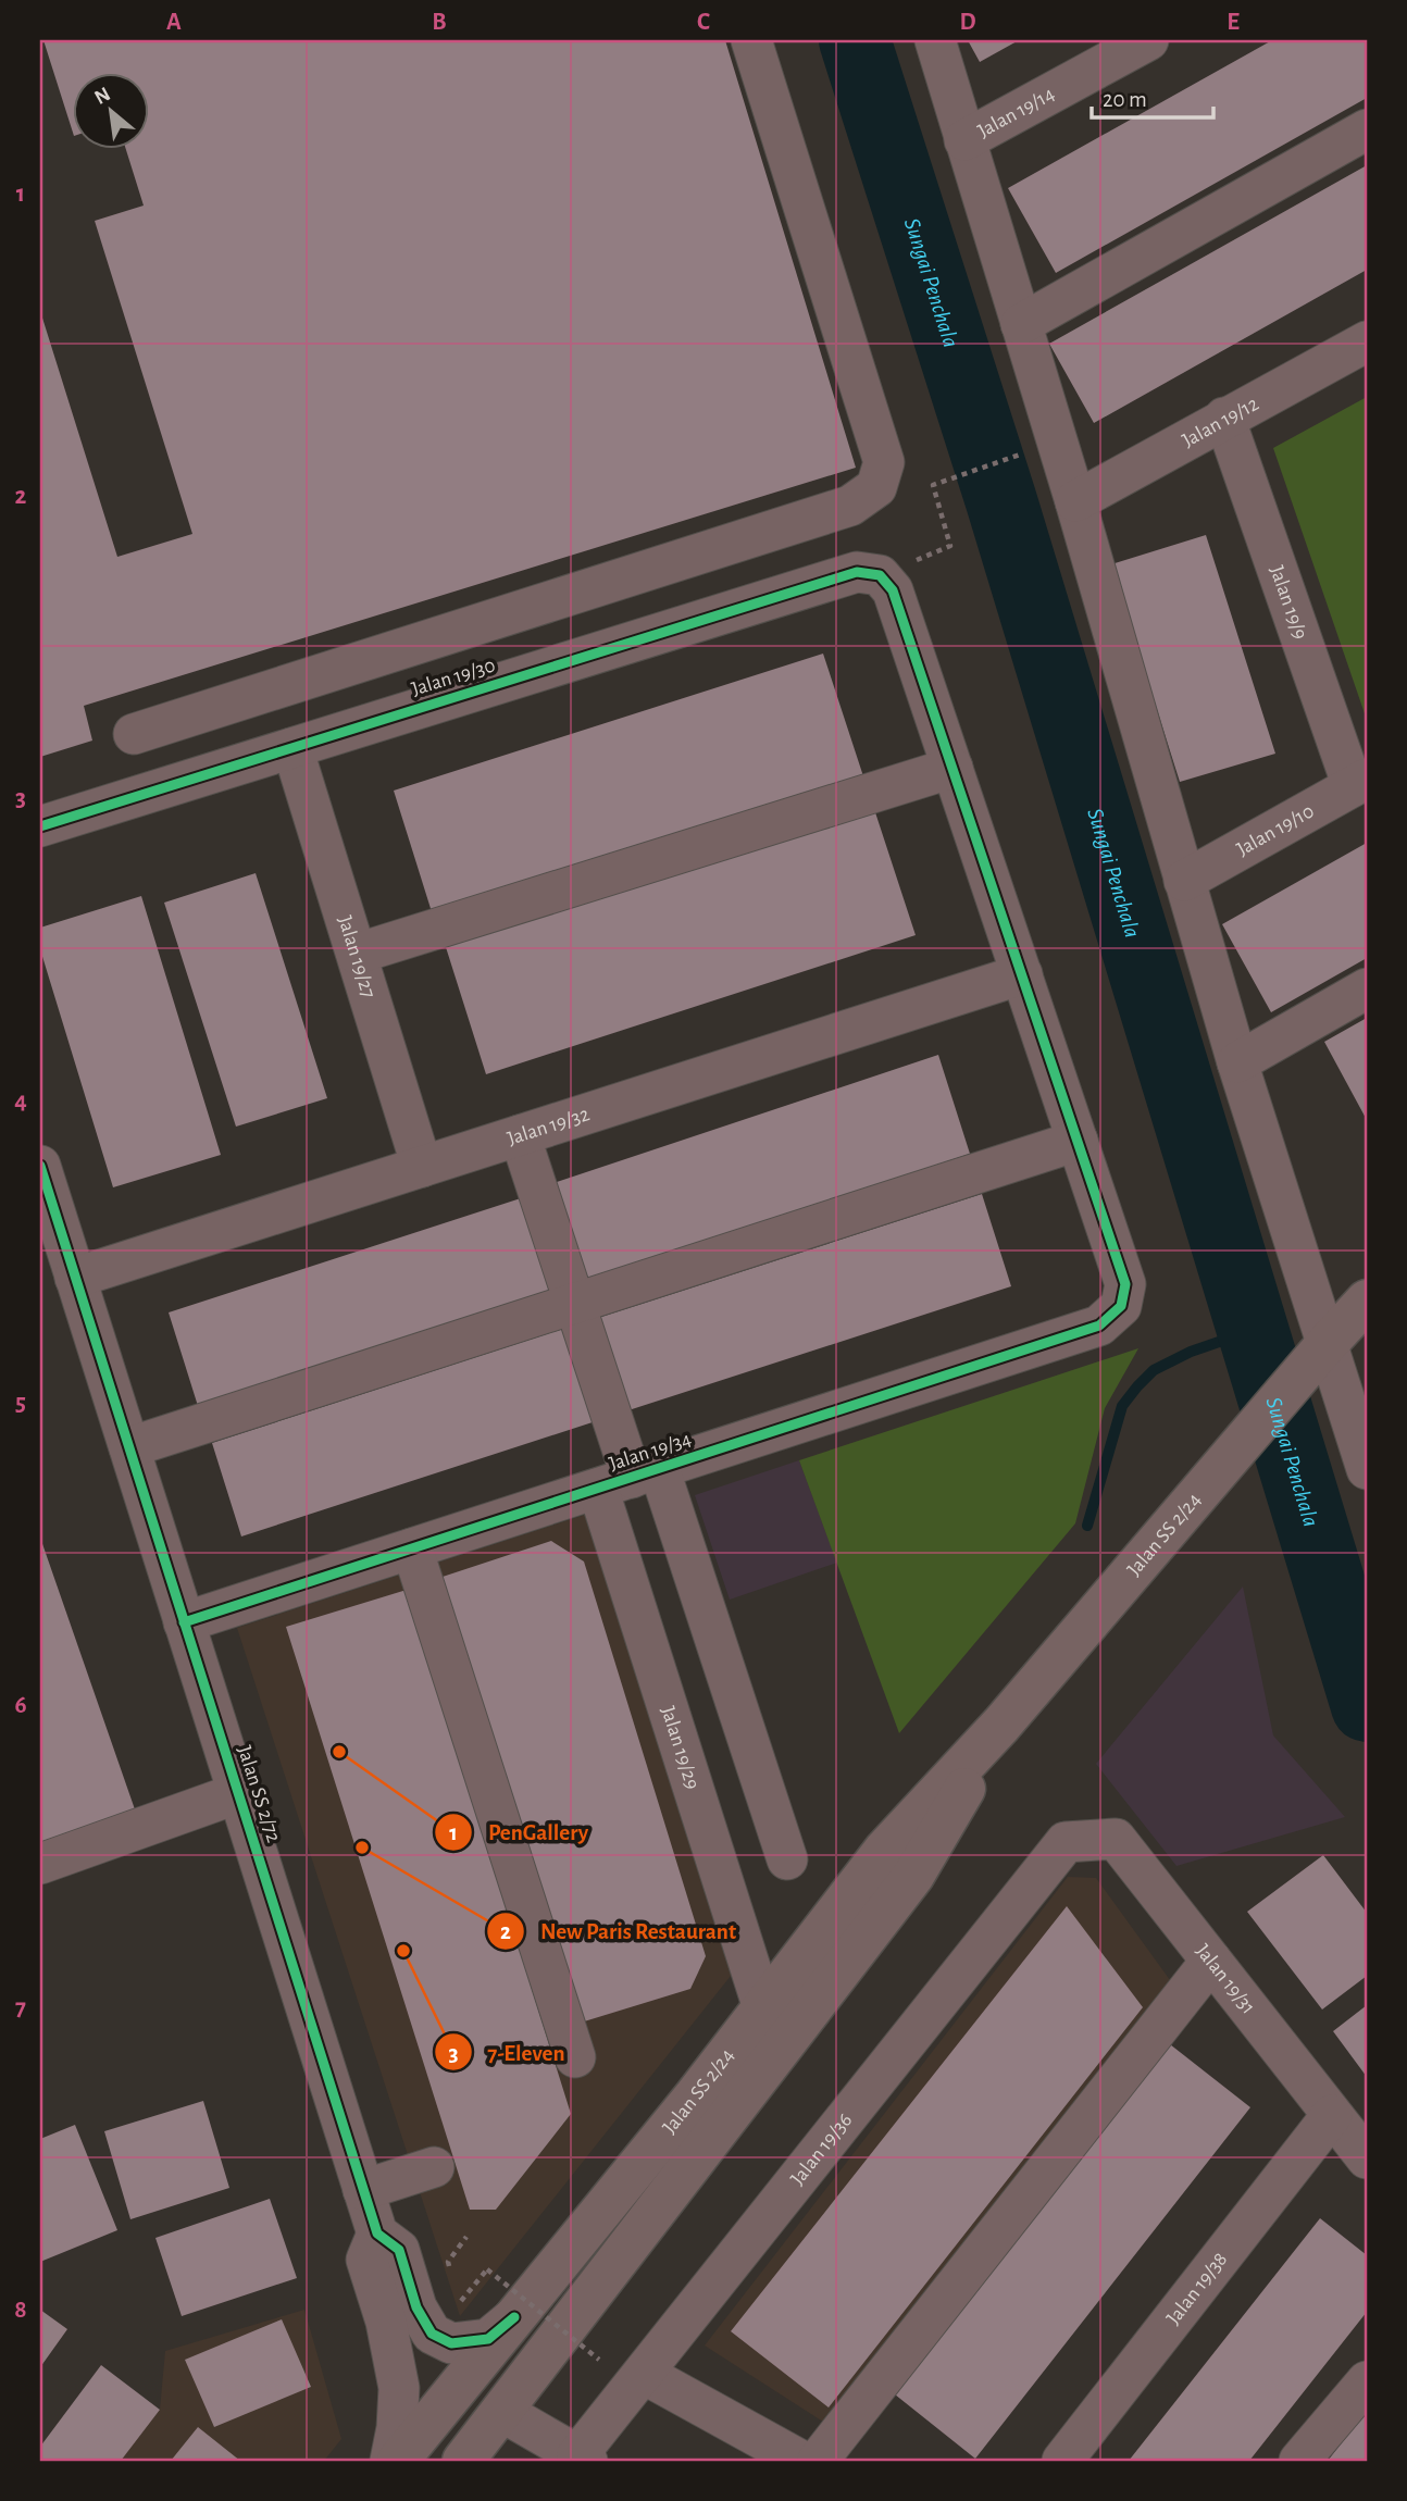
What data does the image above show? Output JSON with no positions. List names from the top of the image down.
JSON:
{
  "streets": {
    "main road": ["Jalan SS 2/24"],
    "street": [
      "Jalan 19/14",
      "Jalan 19/12",
      "Jalan 19/9",
      "Jalan 19/30",
      "Jalan 19/10",
      "Jalan 19/27",
      "Jalan 19/32",
      "Jalan 19/34",
      "Jalan 19/29",
      "Jalan SS 2/72",
      "Jalan 19/31",
      "Jalan 19/36",
      "Jalan 19/38"
    ]
  },
  "crossings": [
    ["Jalan 19/12", "Jalan 19/9"],
    ["Jalan 19/9", "Jalan 19/10"],
    ["Jalan 19/30", "Jalan 19/27"],
    ["Jalan 19/27", "Jalan 19/32"],
    ["Jalan 19/32", "Jalan SS 2/72"],
    ["Jalan 19/34", "Jalan 19/29"],
    ["Jalan 19/34", "Jalan SS 2/72"],
    ["Jalan SS 2/24", "Jalan 19/29"],
    ["Jalan SS 2/24", "Jalan SS 2/72"],
    ["Jalan 19/31", "Jalan 19/36"],
    ["Jalan 19/31", "Jalan 19/38"]
  ],
  "water": ["Sungai Penchala"],
  "places": ["PenGallery", "New Paris Restaurant", "7-Eleven"],
  "scale_bar": "20 m",
  "north": "top left",
  "grid": {
    "columns": [
      "A",
      "B",
      "C",
      "D",
      "E"
    ],
    "rows": [
      "1",
      "2",
      "3",
      "4",
      "5",
      "6",
      "7",
      "8"
    ]
  }
}
